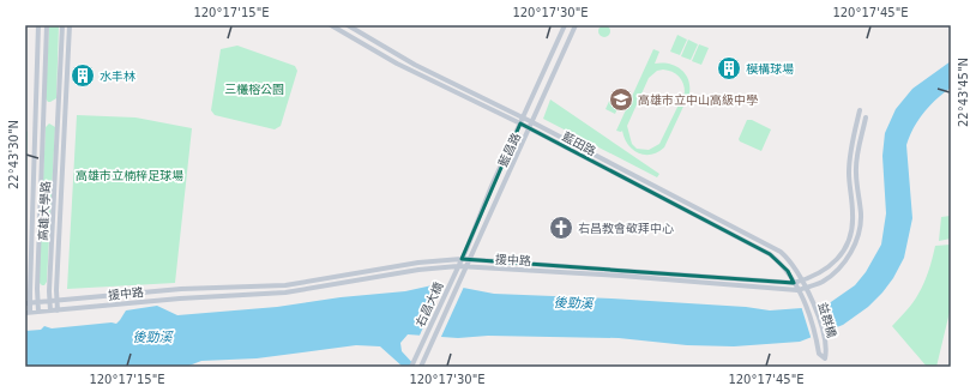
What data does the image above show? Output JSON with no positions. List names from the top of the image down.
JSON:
{
  "streets": {
    "street": [
      "藍田路",
      "藍昌路",
      "高雄大學路",
      "援中路",
      "右昌大橋",
      "益群橋"
    ]
  },
  "crossings": [
    ["藍田路", "藍昌路"],
    ["藍田路", "援中路"],
    ["藍田路", "益群橋"],
    ["藍昌路", "援中路"],
    ["藍昌路", "右昌大橋"],
    ["高雄大學路", "援中路"]
  ],
  "water": ["後勁溪"],
  "parks": ["三欉榕公園", "高雄市立楠梓足球場"],
  "places": {
    "building": ["模構球場", "水丰林"],
    "school or university": ["高雄市立中山高級中學"],
    "church": ["右昌教會敬拜中心"]
  },
  "coordinates": [
    "120°17'15\"E",
    "120°17'30\"E",
    "120°17'45\"E",
    "22°43'45\"N",
    "22°43'30\"N"
  ]
}
